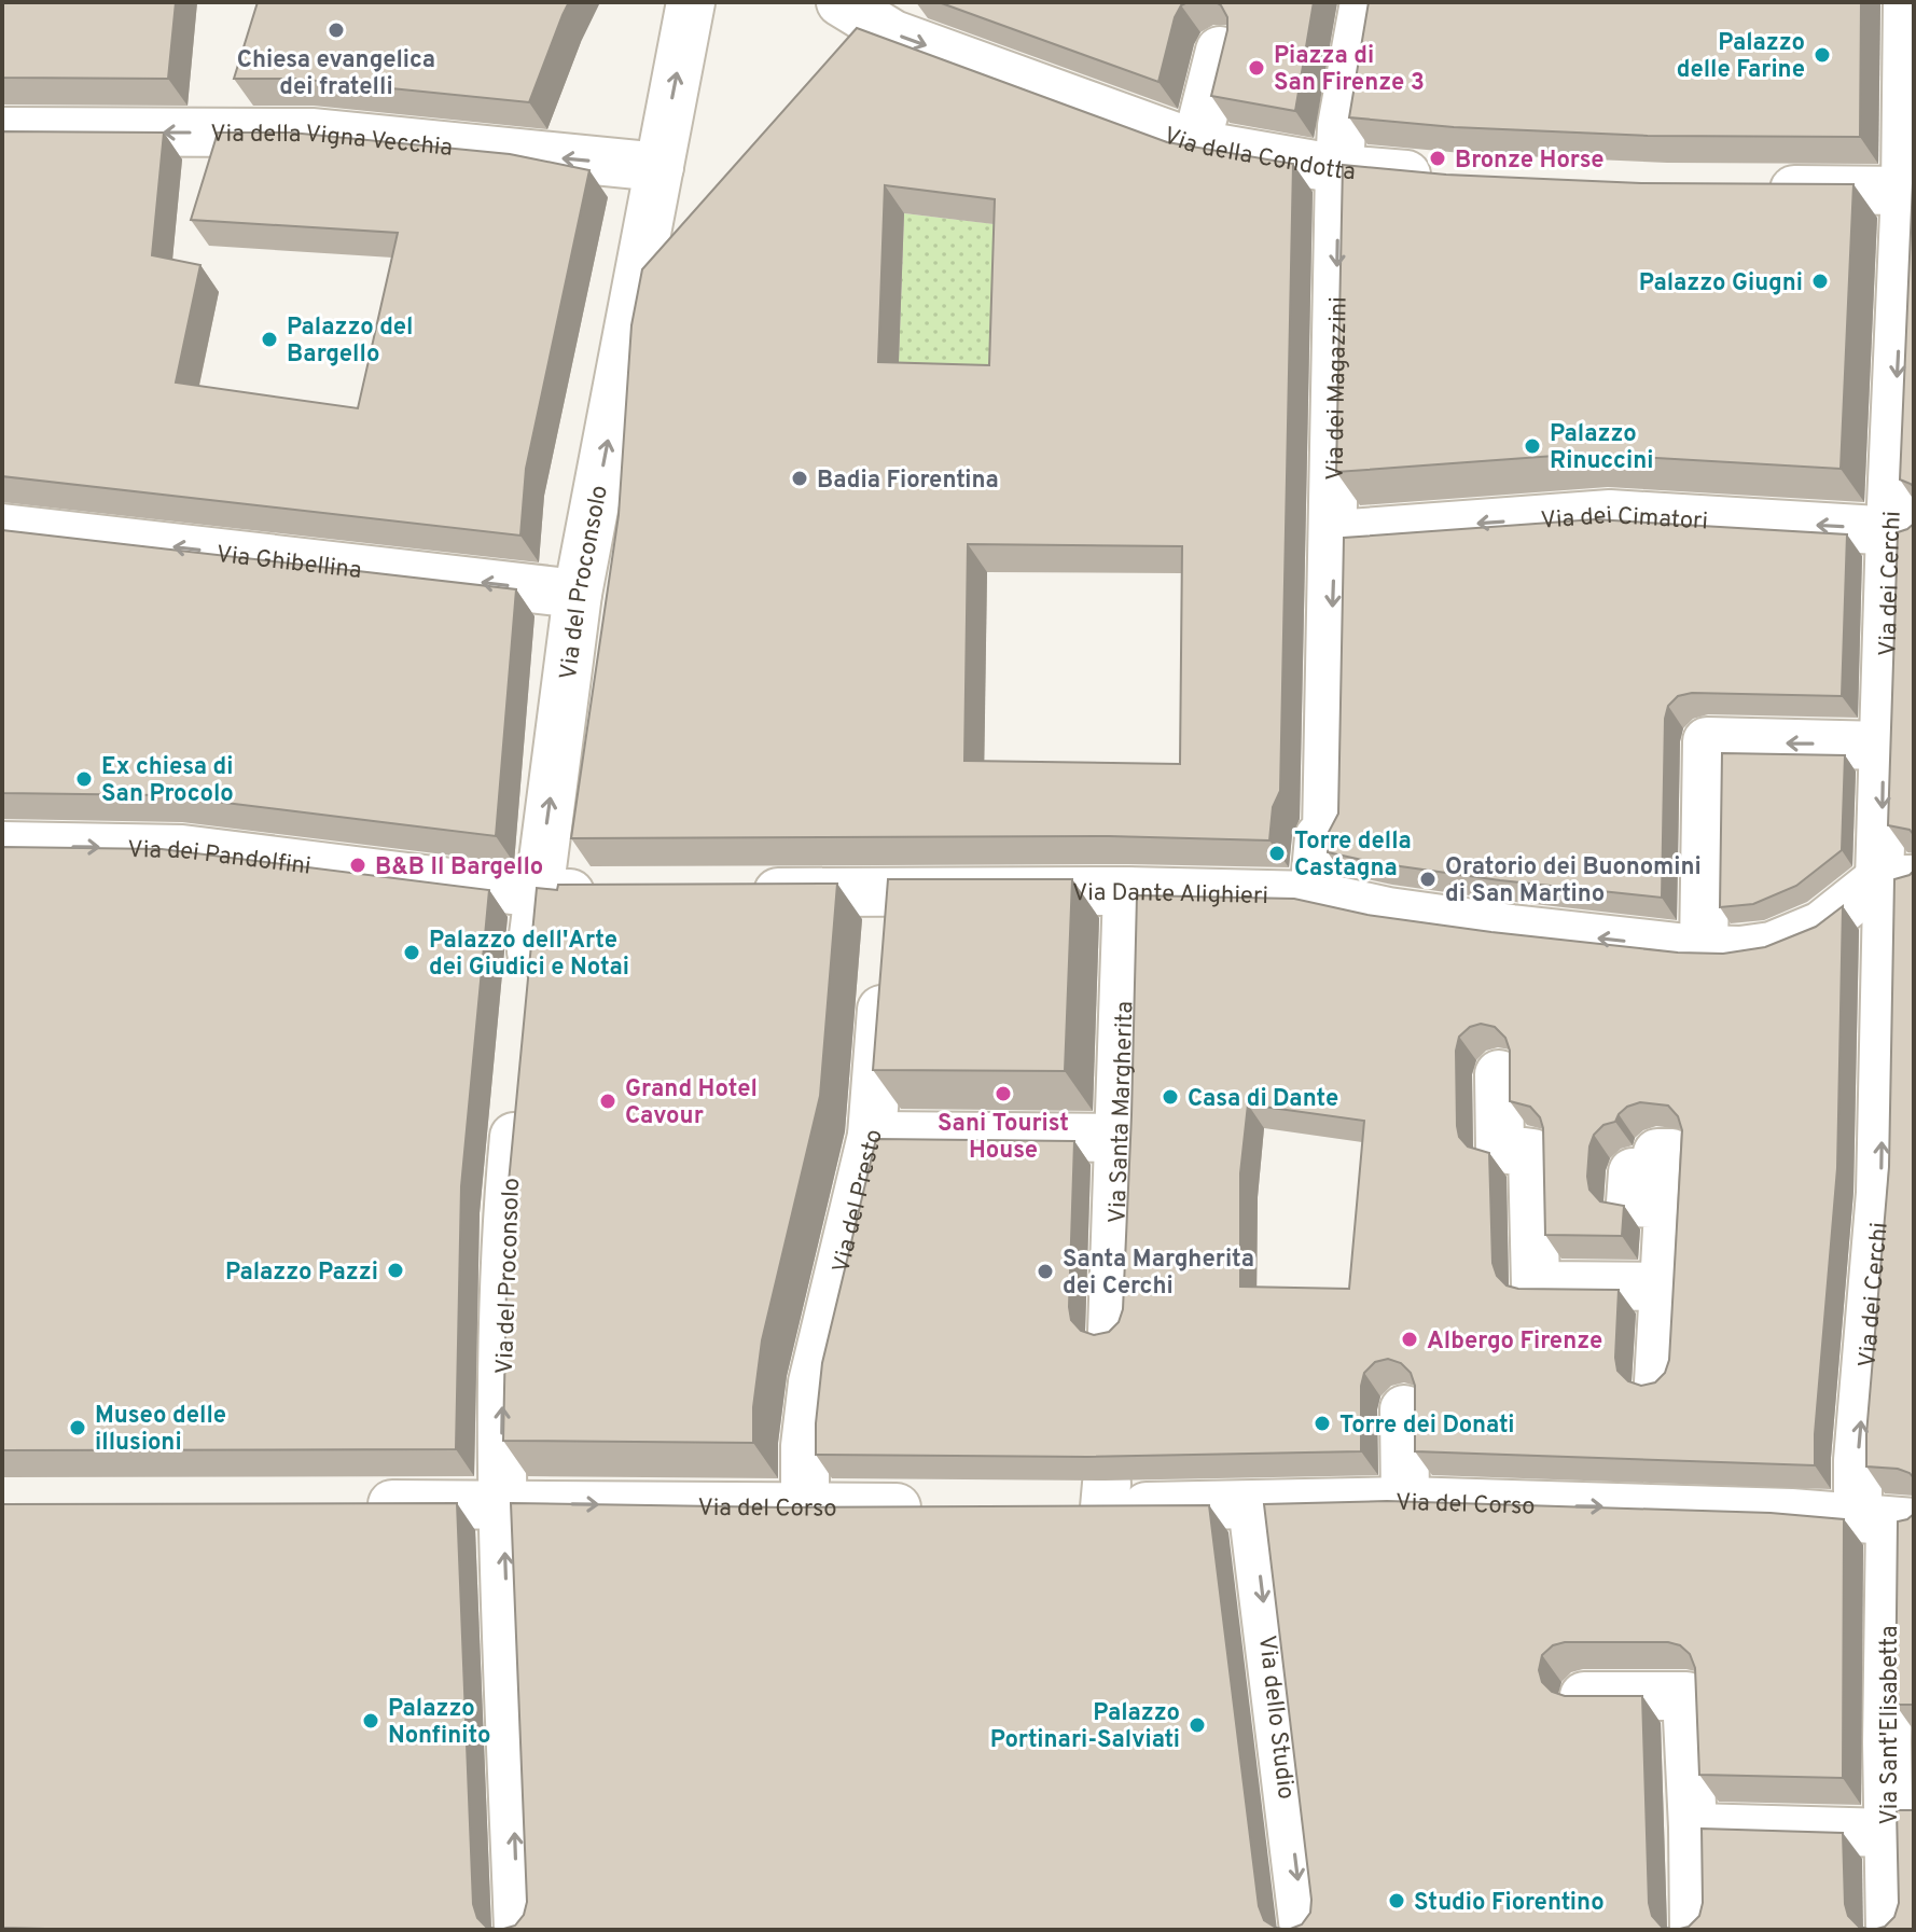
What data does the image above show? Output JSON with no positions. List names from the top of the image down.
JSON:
{
  "streets": {
    "street": [
      "Via della Vigna Vecchia",
      "Via della Condotta",
      "Via dei Magazzini",
      "Via dei Cimatori",
      "Via Ghibellina",
      "Via del Proconsolo",
      "Via dei Cerchi",
      "Via dei Pandolfini",
      "Via Dante Alighieri",
      "Via Santa Margherita",
      "Via del Presto",
      "Via del Corso",
      "Via dello Studio",
      "Via Sant'Elisabetta"
    ]
  },
  "crossings": [
    ["Via della Vigna Vecchia", "Via del Proconsolo"],
    ["Via della Condotta", "Via dei Magazzini"],
    ["Via dei Magazzini", "Via dei Cimatori"],
    ["Via dei Magazzini", "Via Dante Alighieri"],
    ["Via dei Cimatori", "Via dei Cerchi"],
    ["Via Ghibellina", "Via del Proconsolo"],
    ["Via del Proconsolo", "Via dei Pandolfini"],
    ["Via del Proconsolo", "Via del Corso"],
    ["Via dei Cerchi", "Via Dante Alighieri"],
    ["Via dei Cerchi", "Via del Corso"],
    ["Via dei Cerchi", "Via Sant'Elisabetta"],
    ["Via Dante Alighieri", "Via Santa Margherita"],
    ["Via Dante Alighieri", "Via del Presto"],
    ["Via del Presto", "Via del Corso"],
    ["Via del Corso", "Via dello Studio"],
    ["Via del Corso", "Via Sant'Elisabetta"]
  ],
  "one_way": [
    "Via della Vigna Vecchia",
    "Via della Condotta",
    "Via dei Magazzini",
    "Via dei Cimatori",
    "Via Ghibellina",
    "Via del Proconsolo",
    "Via dei Pandolfini",
    "Via del Corso",
    "Via dello Studio"
  ],
  "places": [
    "Chiesa evangelica dei fratelli",
    "Palazzo delle Farine",
    "Piazza di San Firenze 3",
    "Bronze Horse",
    "Palazzo Giugni",
    "Palazzo del Bargello",
    "Palazzo Rinuccini",
    "Badia Fiorentina",
    "Ex chiesa di San Procolo",
    "Torre della Castagna",
    "B&B Il Bargello",
    "Oratorio dei Buonomini di San Martino",
    "Palazzo dell'Arte dei Giudici e Notai",
    "Sani Tourist House",
    "Casa di Dante",
    "Grand Hotel Cavour",
    "Palazzo Pazzi",
    "Santa Margherita dei Cerchi",
    "Albergo Firenze",
    "Torre dei Donati",
    "Museo delle illusioni",
    "Palazzo Nonfinito",
    "Palazzo Portinari-Salviati",
    "Studio Fiorentino"
  ]
}
